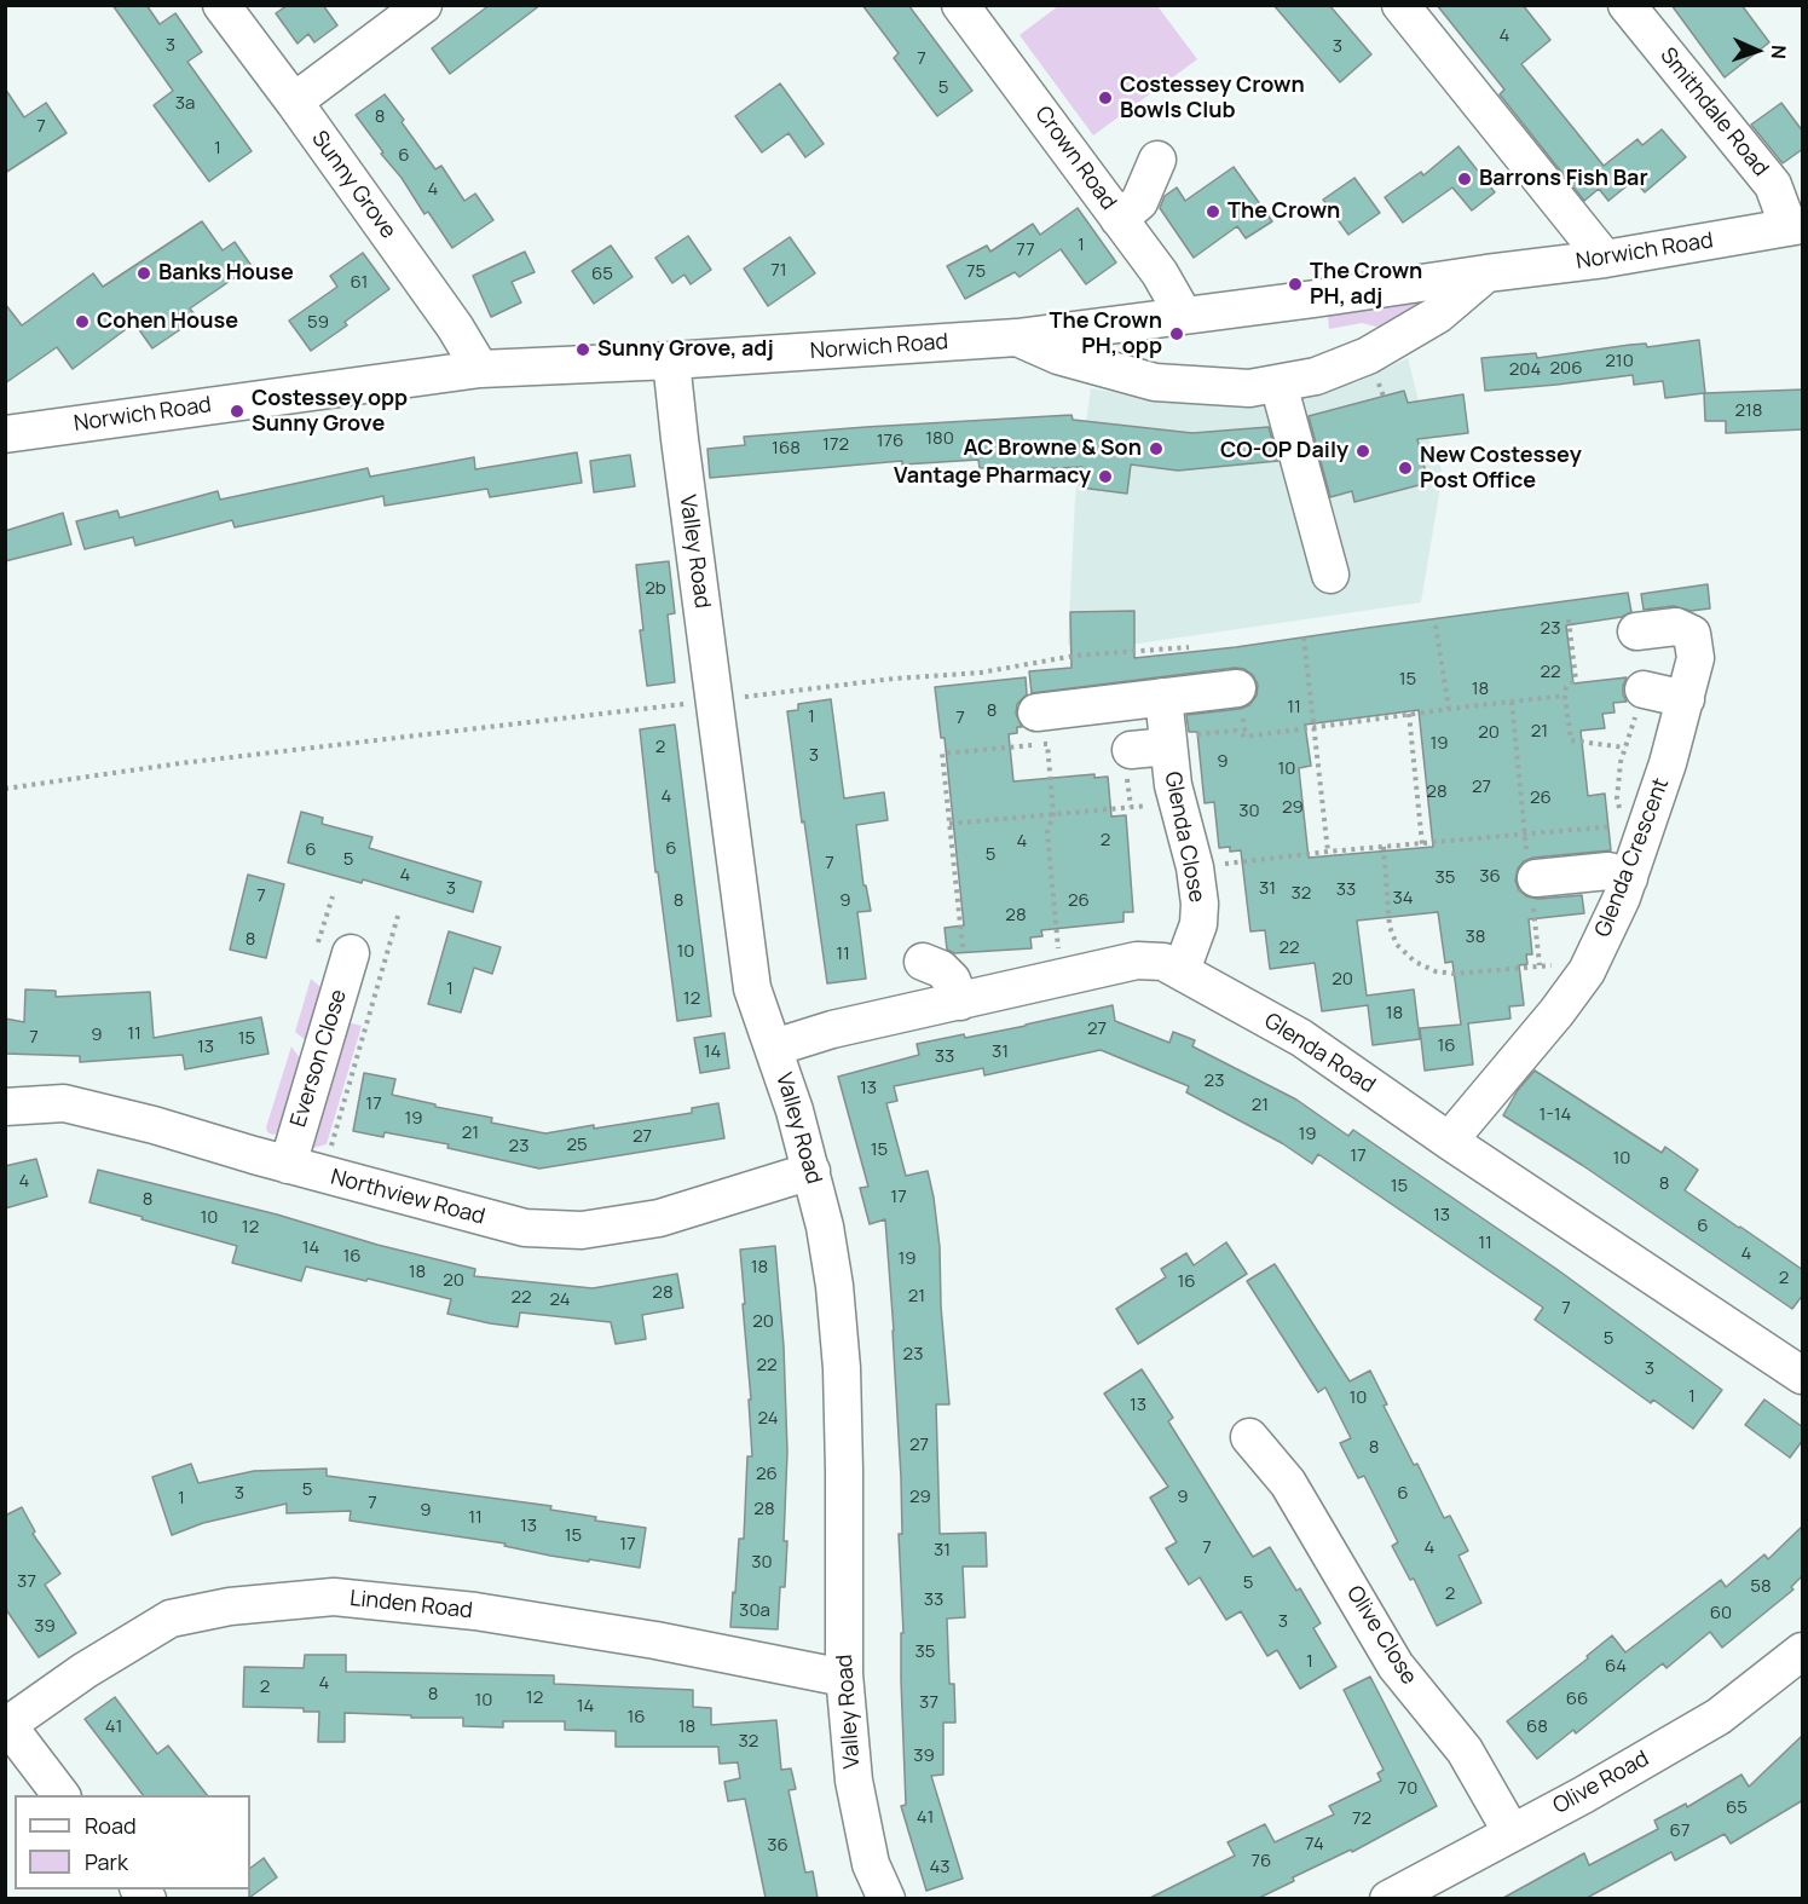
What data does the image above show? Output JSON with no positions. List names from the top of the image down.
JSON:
{
  "streets": {
    "street": [
      "Smithdale Road",
      "Crown Road",
      "Sunny Grove",
      "Norwich Road",
      "Valley Road",
      "Glenda Close",
      "Glenda Crescent",
      "Glenda Road",
      "Everson Close",
      "Northview Road",
      "Linden Road",
      "Olive Close",
      "Olive Road"
    ]
  },
  "crossings": [
    ["Smithdale Road", "Norwich Road"],
    ["Crown Road", "Norwich Road"],
    ["Sunny Grove", "Norwich Road"],
    ["Norwich Road", "Valley Road"],
    ["Valley Road", "Glenda Road"],
    ["Valley Road", "Northview Road"],
    ["Valley Road", "Linden Road"],
    ["Glenda Close", "Glenda Road"],
    ["Glenda Crescent", "Glenda Road"],
    ["Everson Close", "Northview Road"],
    ["Olive Close", "Olive Road"]
  ],
  "places": [
    "Costessey Crown Bowls Club",
    "Barrons Fish Bar",
    "The Crown",
    "Banks House",
    "The Crown PH, adj",
    "Cohen House",
    "The Crown PH, opp",
    "Sunny Grove, adj",
    "Costessey opp Sunny Grove",
    "AC Browne & Son",
    "CO-OP Daily",
    "New Costessey Post Office",
    "Vantage Pharmacy"
  ],
  "house_numbers": [
    "4",
    "3",
    "3",
    "7",
    "5",
    "3a",
    "8",
    "7",
    "1",
    "6",
    "4",
    "1",
    "77",
    "71",
    "75",
    "65",
    "61",
    "59",
    "210",
    "206",
    "204",
    "218",
    "180",
    "176",
    "172",
    "168",
    "2b",
    "23",
    "22",
    "15",
    "18",
    "11",
    "8",
    "1",
    "7",
    "21",
    "20",
    "19",
    "2",
    "3",
    "9",
    "10",
    "27",
    "28",
    "4",
    "26",
    "29",
    "30",
    "2",
    "4",
    "6",
    "6",
    "5",
    "5",
    "7",
    "4",
    "36",
    "35",
    "3",
    "31",
    "33",
    "32",
    "7",
    "34",
    "8",
    "9",
    "26",
    "28",
    "38",
    "8",
    "22",
    "10",
    "11",
    "20",
    "1",
    "12",
    "18",
    "27",
    "11",
    "9",
    "7",
    "15",
    "16",
    "13",
    "14",
    "31",
    "33",
    "23",
    "13",
    "17",
    "21",
    "1-14",
    "19",
    "21",
    "19",
    "27",
    "25",
    "23",
    "15",
    "17",
    "10",
    "4",
    "8",
    "15",
    "17",
    "8",
    "13",
    "10",
    "6",
    "12",
    "11",
    "14",
    "4",
    "16",
    "19",
    "18",
    "18",
    "2",
    "20",
    "16",
    "28",
    "21",
    "22",
    "24",
    "7",
    "20",
    "5",
    "23",
    "22",
    "3",
    "1",
    "10",
    "13",
    "24",
    "27",
    "8",
    "26",
    "5",
    "3",
    "6",
    "29",
    "9",
    "1",
    "7",
    "28",
    "9",
    "11",
    "13",
    "15",
    "17",
    "7",
    "4",
    "31",
    "30",
    "37",
    "5",
    "58",
    "2",
    "33",
    "30a",
    "60",
    "3",
    "39",
    "35",
    "1",
    "64",
    "4",
    "2",
    "8",
    "12",
    "66",
    "10",
    "37",
    "14",
    "16",
    "41",
    "18",
    "68",
    "32",
    "39",
    "70",
    "65",
    "41",
    "72",
    "67",
    "74",
    "36",
    "76",
    "43"
  ],
  "legend": ["Road", "Park"],
  "north": "right"
}
